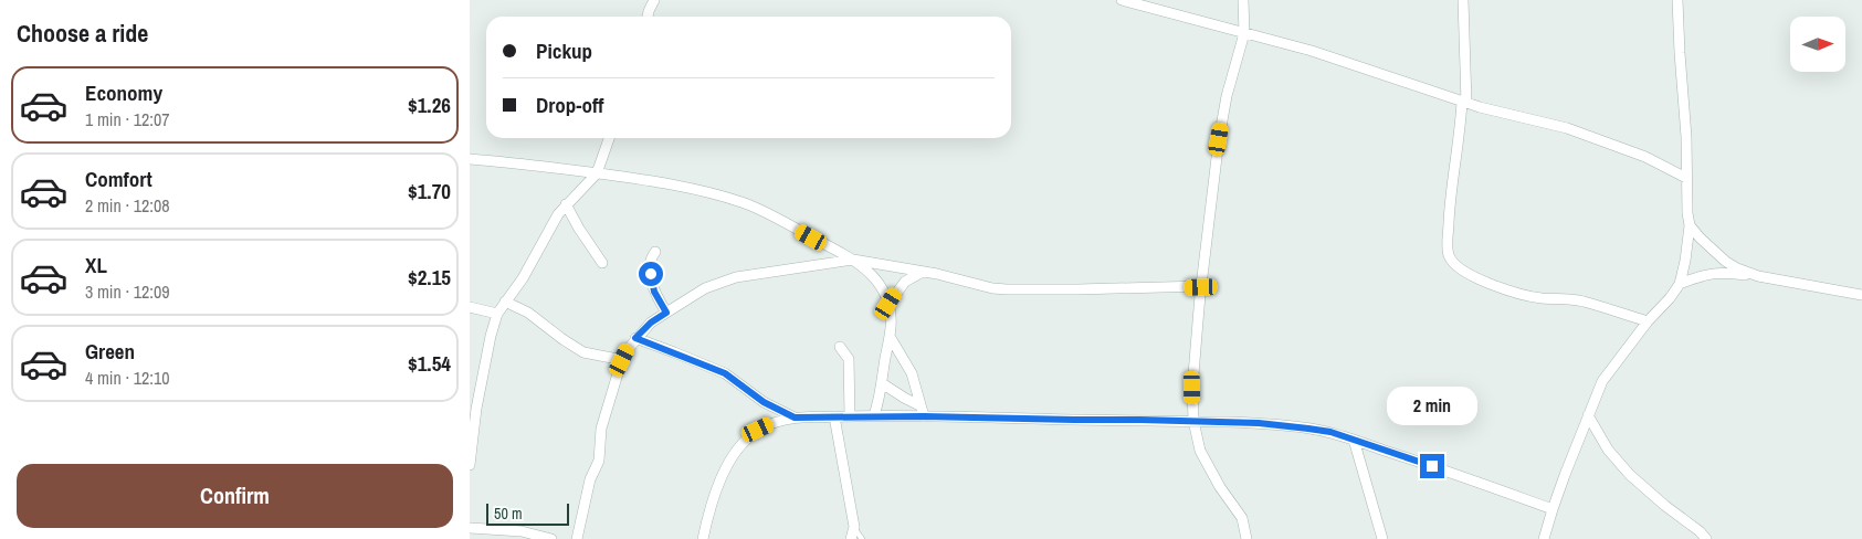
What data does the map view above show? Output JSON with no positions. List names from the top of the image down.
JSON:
{
  "scale_bar": "50 m",
  "north": "right",
  "page": {
    "heading": "Choose a ride",
    "banner": ["Pickup", "Drop-off"],
    "list": [
      {
        "name": "Economy",
        "note": "1 min · 12:07",
        "value": "$1.26"
      },
      {
        "name": "Comfort",
        "note": "2 min · 12:08",
        "value": "$1.70"
      },
      {
        "name": "XL",
        "note": "3 min · 12:09",
        "value": "$2.15"
      },
      {
        "name": "Green",
        "note": "4 min · 12:10",
        "value": "$1.54"
      }
    ],
    "bubble": "2 min",
    "buttons": "Confirm",
    "scale": "50 m"
  }
}
